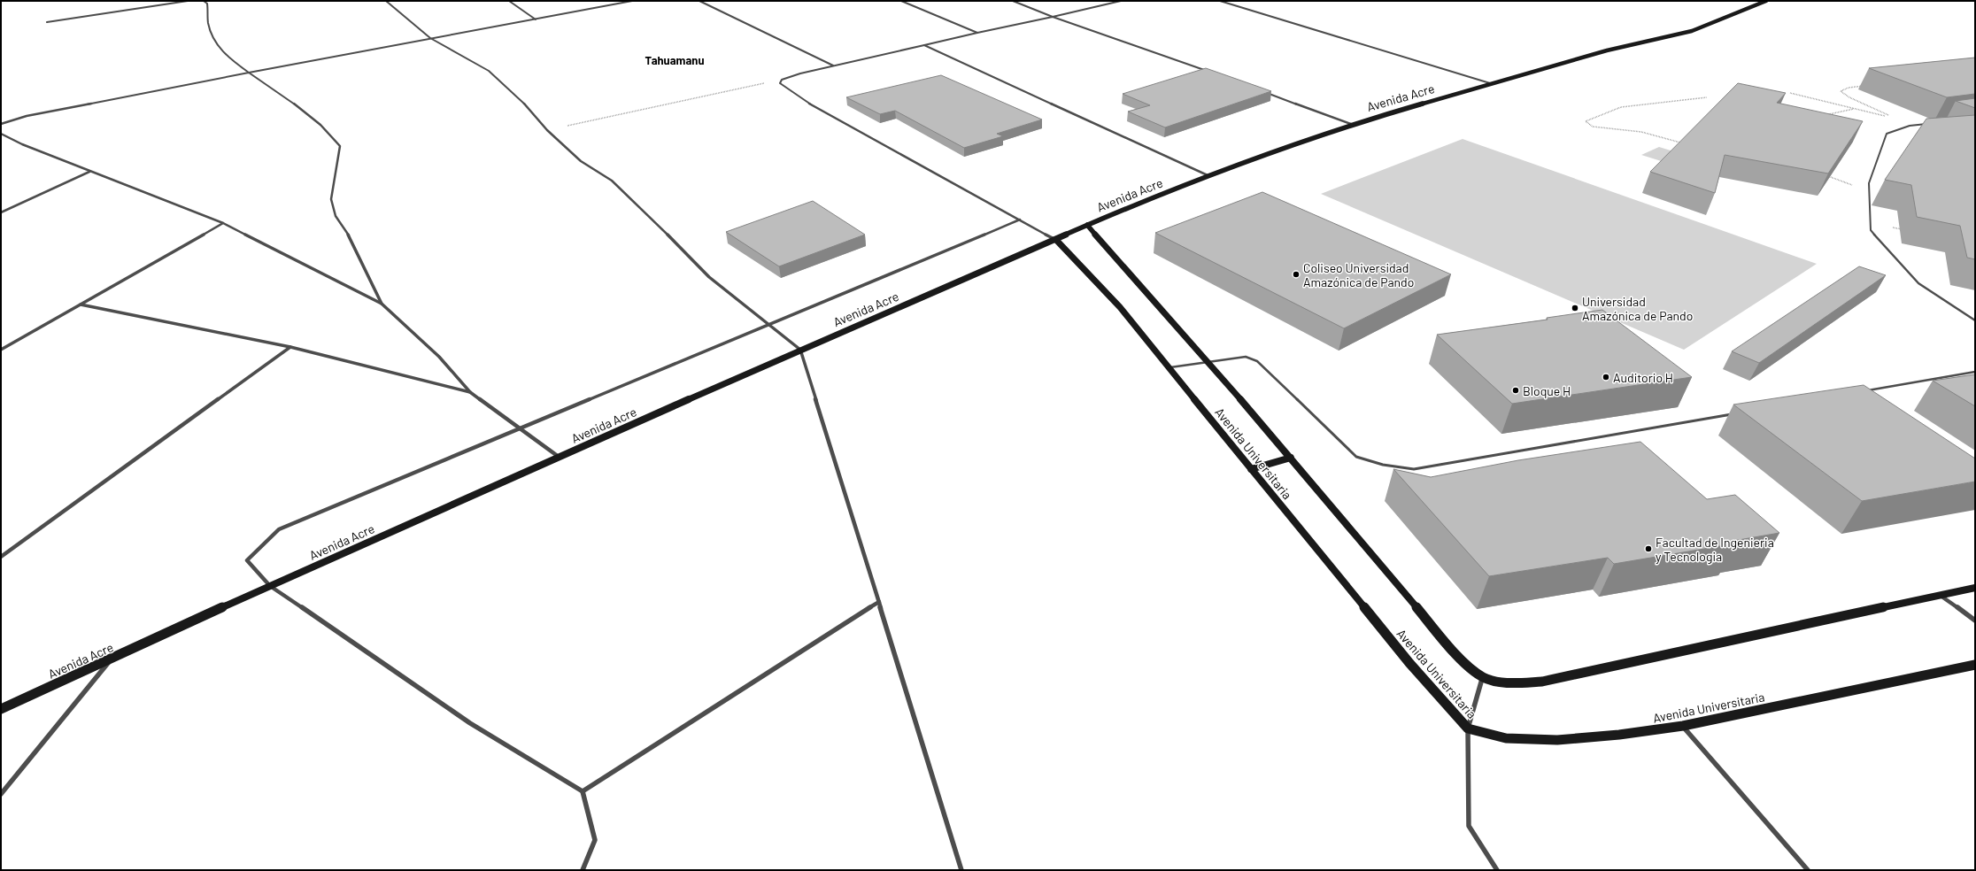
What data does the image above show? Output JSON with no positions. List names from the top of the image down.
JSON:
{
  "streets": {
    "main road": ["Avenida Acre", "Avenida Universitaria"]
  },
  "crossings": [
    ["Avenida Acre", "Avenida Universitaria"]
  ],
  "districts": ["Tahuamanu"],
  "places": [
    "Coliseo Universidad Amazónica de Pando",
    "Universidad Amazónica de Pando",
    "Auditorio H",
    "Bloque H",
    "Facultad de Ingenieria y Tecnologia"
  ]
}
